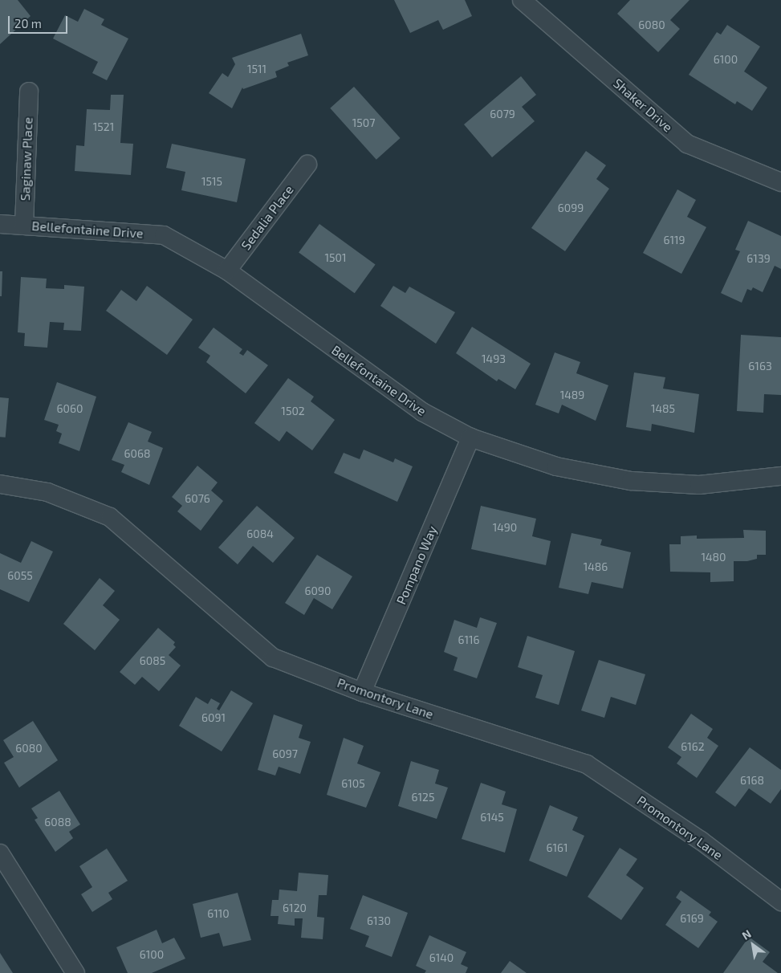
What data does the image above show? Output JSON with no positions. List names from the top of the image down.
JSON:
{
  "streets": {
    "street": [
      "Shaker Drive",
      "Saginaw Place",
      "Sedalia Place",
      "Bellefontaine Drive",
      "Pompano Way",
      "Promontory Lane"
    ]
  },
  "crossings": [
    ["Saginaw Place", "Bellefontaine Drive"],
    ["Sedalia Place", "Bellefontaine Drive"],
    ["Bellefontaine Drive", "Pompano Way"],
    ["Pompano Way", "Promontory Lane"]
  ],
  "house_numbers": [
    "6080",
    "6100",
    "1511",
    "6079",
    "1507",
    "1521",
    "1515",
    "6099",
    "6119",
    "1501",
    "6139",
    "1493",
    "6163",
    "1489",
    "6060",
    "1485",
    "1502",
    "6068",
    "6076",
    "1490",
    "6084",
    "1480",
    "1486",
    "6055",
    "6090",
    "6116",
    "6085",
    "6091",
    "6162",
    "6080",
    "6097",
    "6168",
    "6105",
    "6125",
    "6145",
    "6088",
    "6161",
    "6120",
    "6110",
    "6169",
    "6130",
    "6100",
    "6140"
  ],
  "scale_bar": "20 m",
  "north": "top left"
}
